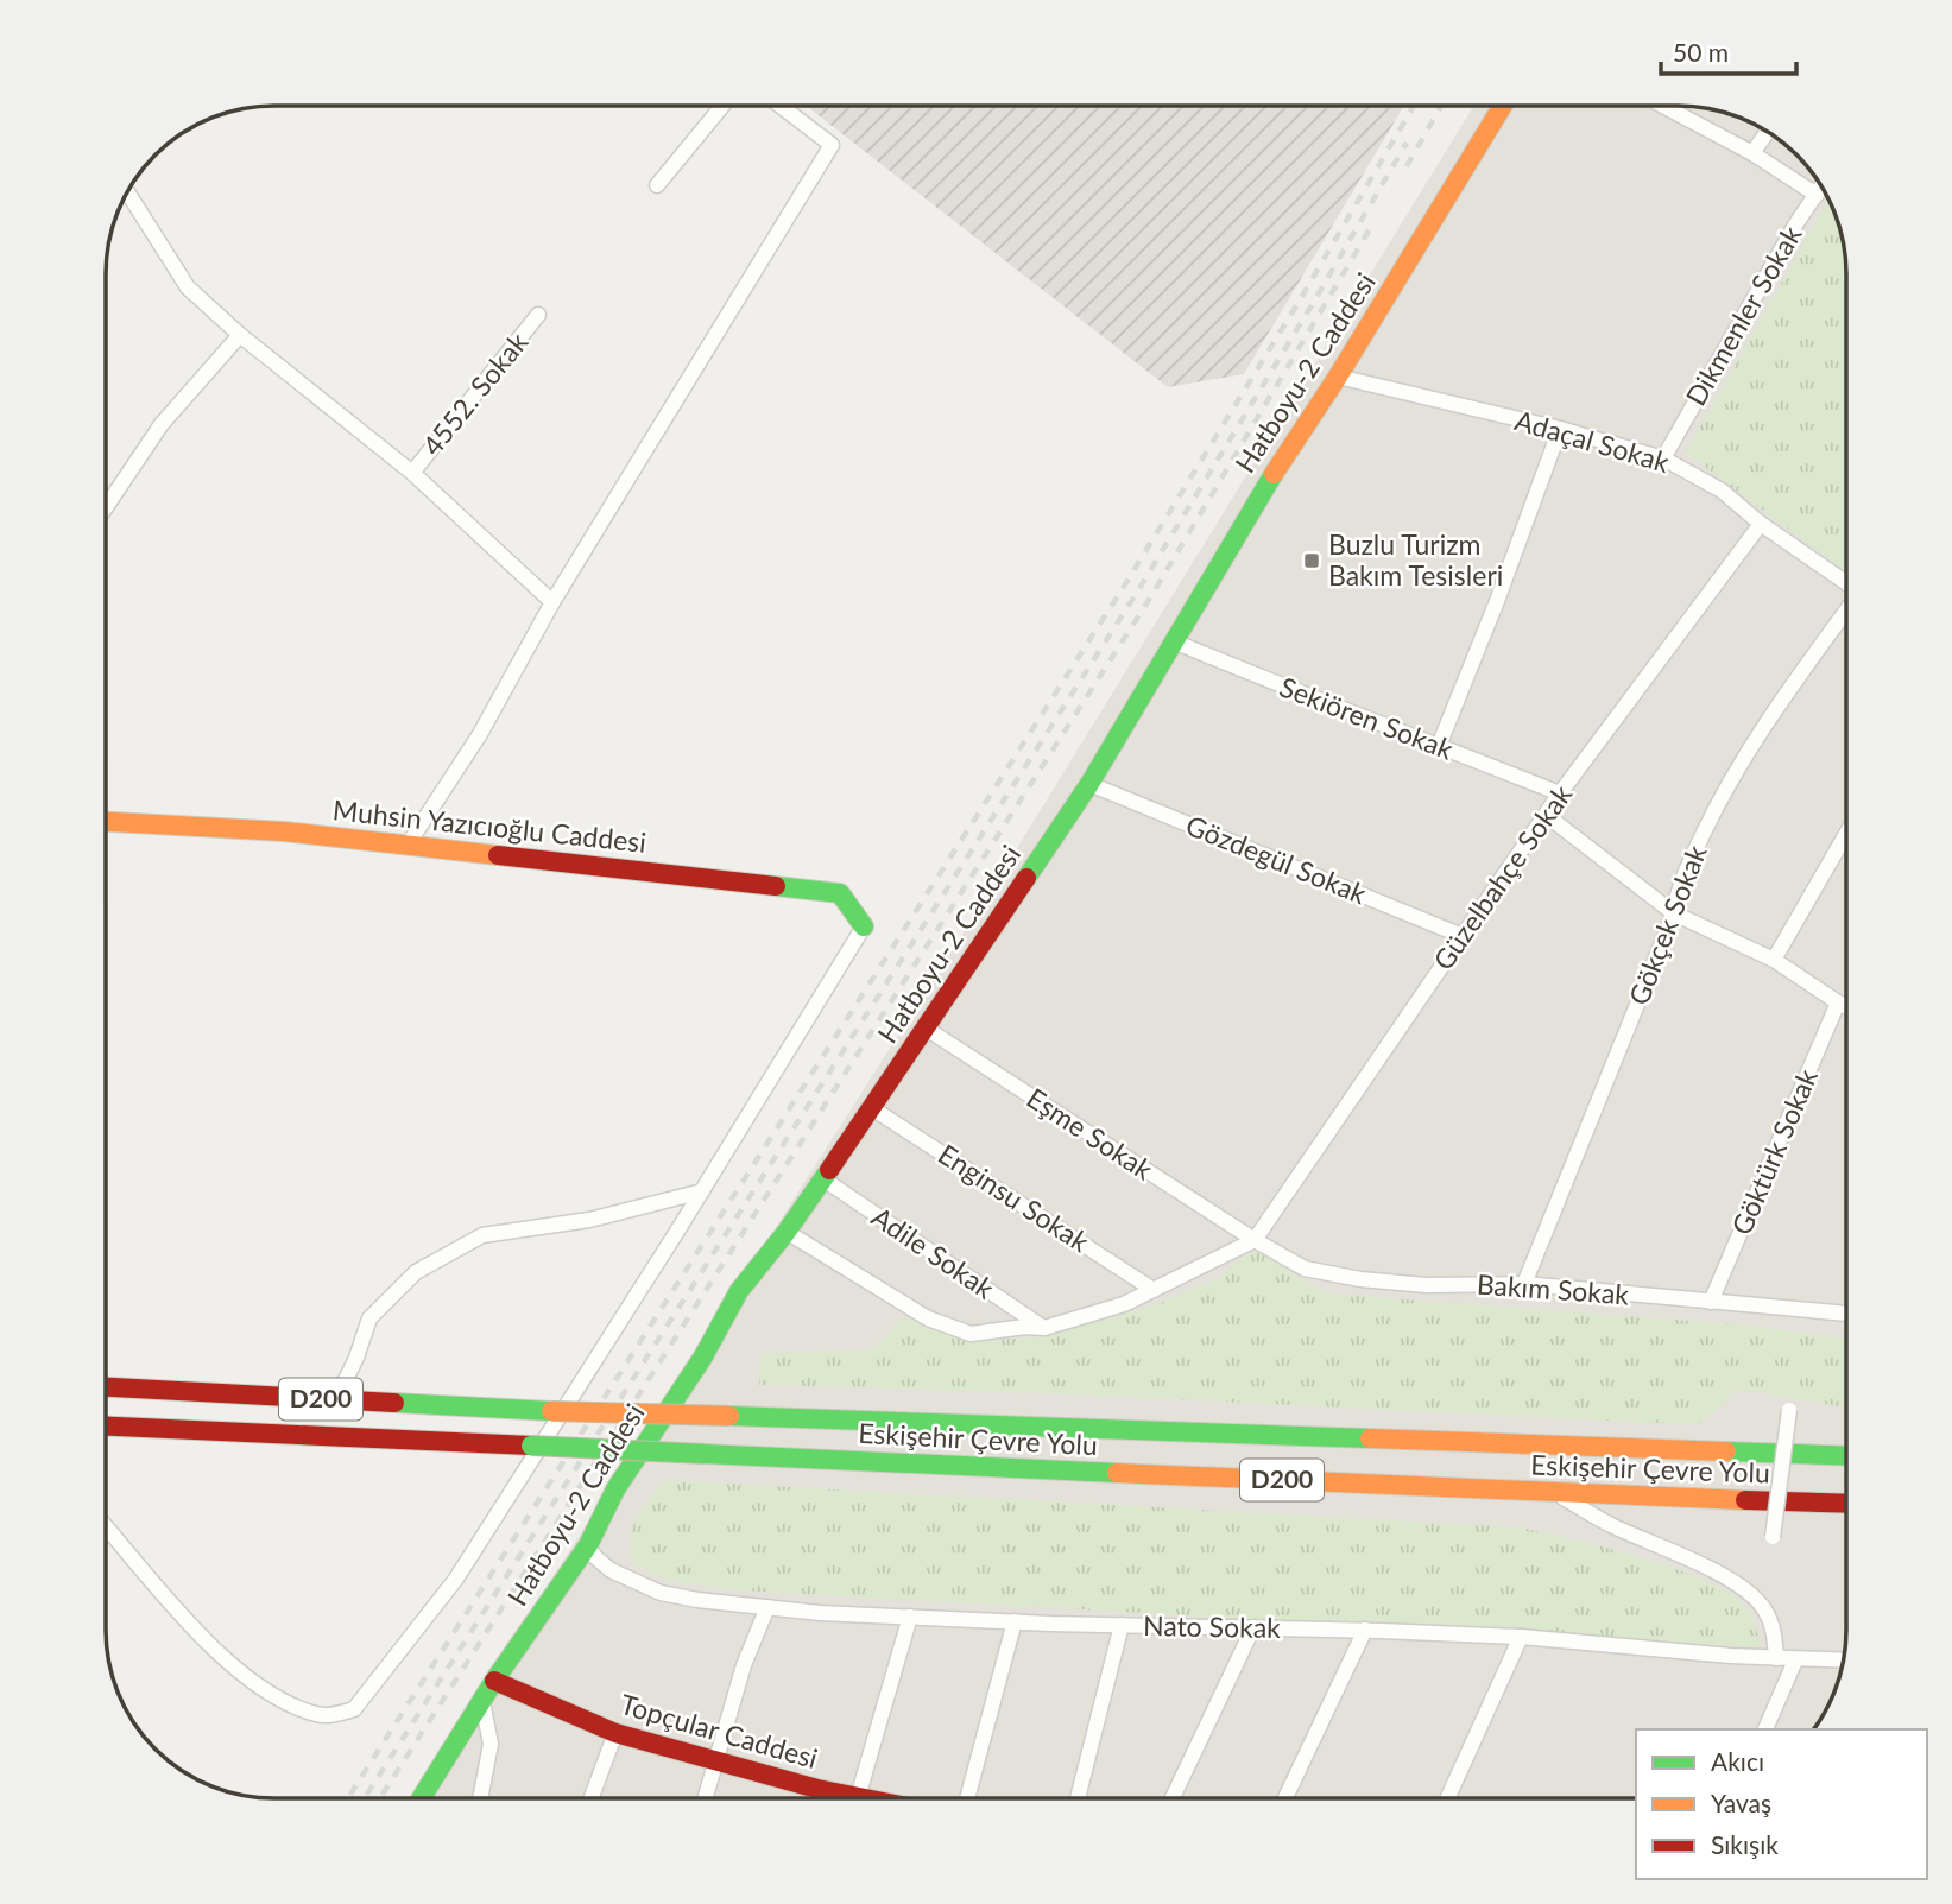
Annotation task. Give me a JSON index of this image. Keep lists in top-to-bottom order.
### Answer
{
  "streets": {
    "main road": [
      "Hatboyu-2 Caddesi",
      "Muhsin Yazıcıoğlu Caddesi",
      "D200",
      "Eskişehir Çevre Yolu",
      "Topçular Caddesi"
    ],
    "street": [
      "Dikmenler Sokak",
      "4552. Sokak",
      "Adaçal Sokak",
      "Sekiören Sokak",
      "Gözdegül Sokak",
      "Güzelbahçe Sokak",
      "Gökçek Sokak",
      "Eşme Sokak",
      "Göktürk Sokak",
      "Enginsu Sokak",
      "Adile Sokak",
      "Bakım Sokak",
      "Nato Sokak"
    ]
  },
  "crossings": [
    ["Dikmenler Sokak", "Adaçal Sokak"],
    ["Hatboyu-2 Caddesi", "Adaçal Sokak"],
    ["Hatboyu-2 Caddesi", "Sekiören Sokak"],
    ["Hatboyu-2 Caddesi", "Gözdegül Sokak"],
    ["Hatboyu-2 Caddesi", "Eşme Sokak"],
    ["Hatboyu-2 Caddesi", "Enginsu Sokak"],
    ["Hatboyu-2 Caddesi", "Adile Sokak"],
    ["Hatboyu-2 Caddesi", "Nato Sokak"],
    ["Hatboyu-2 Caddesi", "Topçular Caddesi"],
    ["Adaçal Sokak", "Güzelbahçe Sokak"],
    ["Sekiören Sokak", "Güzelbahçe Sokak"],
    ["Gözdegül Sokak", "Güzelbahçe Sokak"],
    ["Güzelbahçe Sokak", "Eşme Sokak"],
    ["Güzelbahçe Sokak", "Bakım Sokak"],
    ["Gökçek Sokak", "Bakım Sokak"],
    ["Eşme Sokak", "Bakım Sokak"],
    ["Göktürk Sokak", "Bakım Sokak"]
  ],
  "places": {
    "transit": ["Buzlu Turizm Bakım Tesisleri"]
  },
  "legend": ["Akıcı", "Yavaş", "Sıkışık"],
  "scale_bar": "50 m"
}
